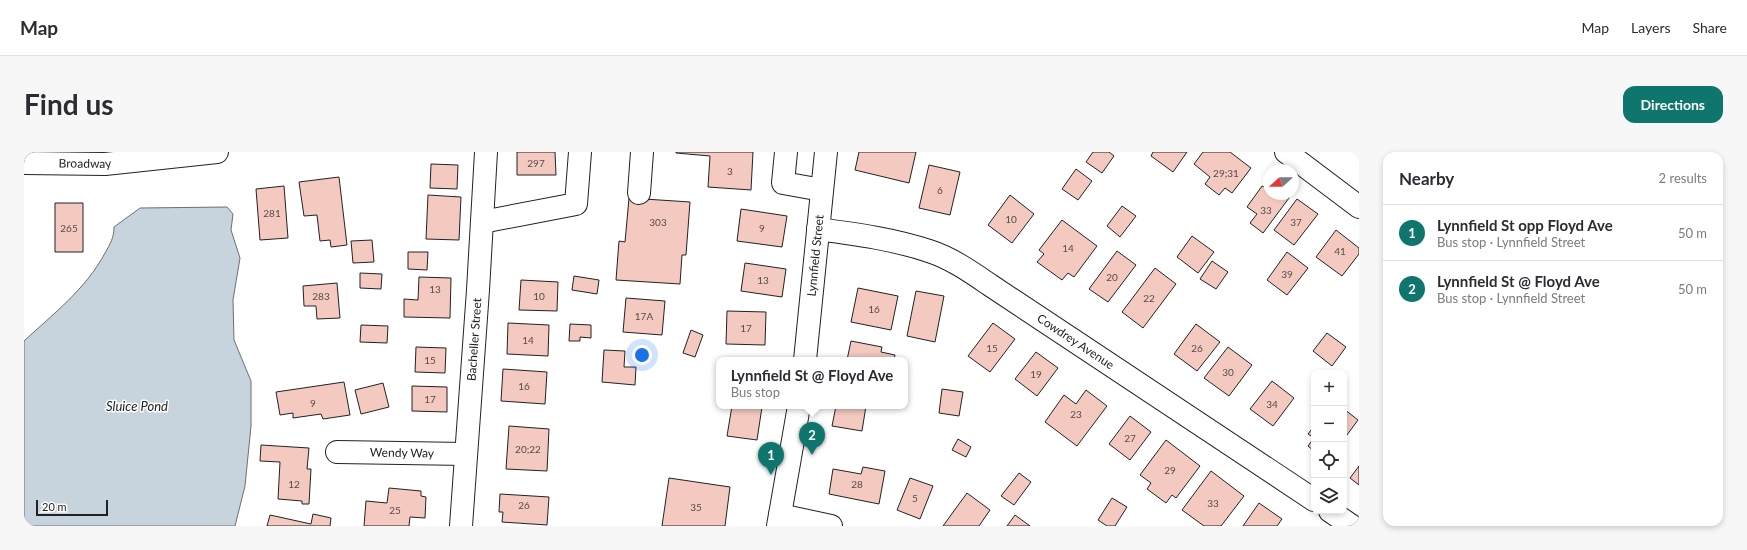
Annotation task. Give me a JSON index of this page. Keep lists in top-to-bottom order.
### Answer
{
  "streets": {
    "street": [
      "Broadway",
      "Lynnfield Street",
      "Bacheller Street",
      "Cowdrey Avenue",
      "Wendy Way"
    ]
  },
  "crossings": [
    ["Lynnfield Street", "Cowdrey Avenue"],
    ["Bacheller Street", "Wendy Way"]
  ],
  "water": ["Sluice Pond"],
  "house_numbers": [
    "297",
    "3",
    "29;31",
    "6",
    "33",
    "281",
    "10",
    "303",
    "37",
    "265",
    "9",
    "14",
    "41",
    "39",
    "20",
    "13",
    "13",
    "283",
    "10",
    "22",
    "16",
    "17A",
    "17",
    "14",
    "15",
    "26",
    "15",
    "30",
    "19",
    "16",
    "17",
    "9",
    "34",
    "23",
    "27",
    "20;22",
    "29",
    "12",
    "28",
    "5",
    "33",
    "26",
    "35",
    "25"
  ],
  "scale_bar": "20 m",
  "north": "left",
  "page": {
    "header": "Map",
    "nav": ["Map", "Layers", "Share"],
    "buttons": "Directions",
    "title": "Find us",
    "heading": ["Nearby", "2 results"],
    "list": [
      {
        "mark": "1",
        "name": "Lynnfield St opp Floyd Ave",
        "note": "Bus stop · Lynnfield Street",
        "value": "50 m"
      },
      {
        "mark": "2",
        "name": "Lynnfield St @ Floyd Ave",
        "note": "Bus stop · Lynnfield Street",
        "value": "50 m"
      }
    ],
    "popup": ["Lynnfield St @ Floyd Ave", "Bus stop"],
    "map_buttons": ["+", "−"],
    "pins": ["2", "1"],
    "scale": "20 m"
  }
}
